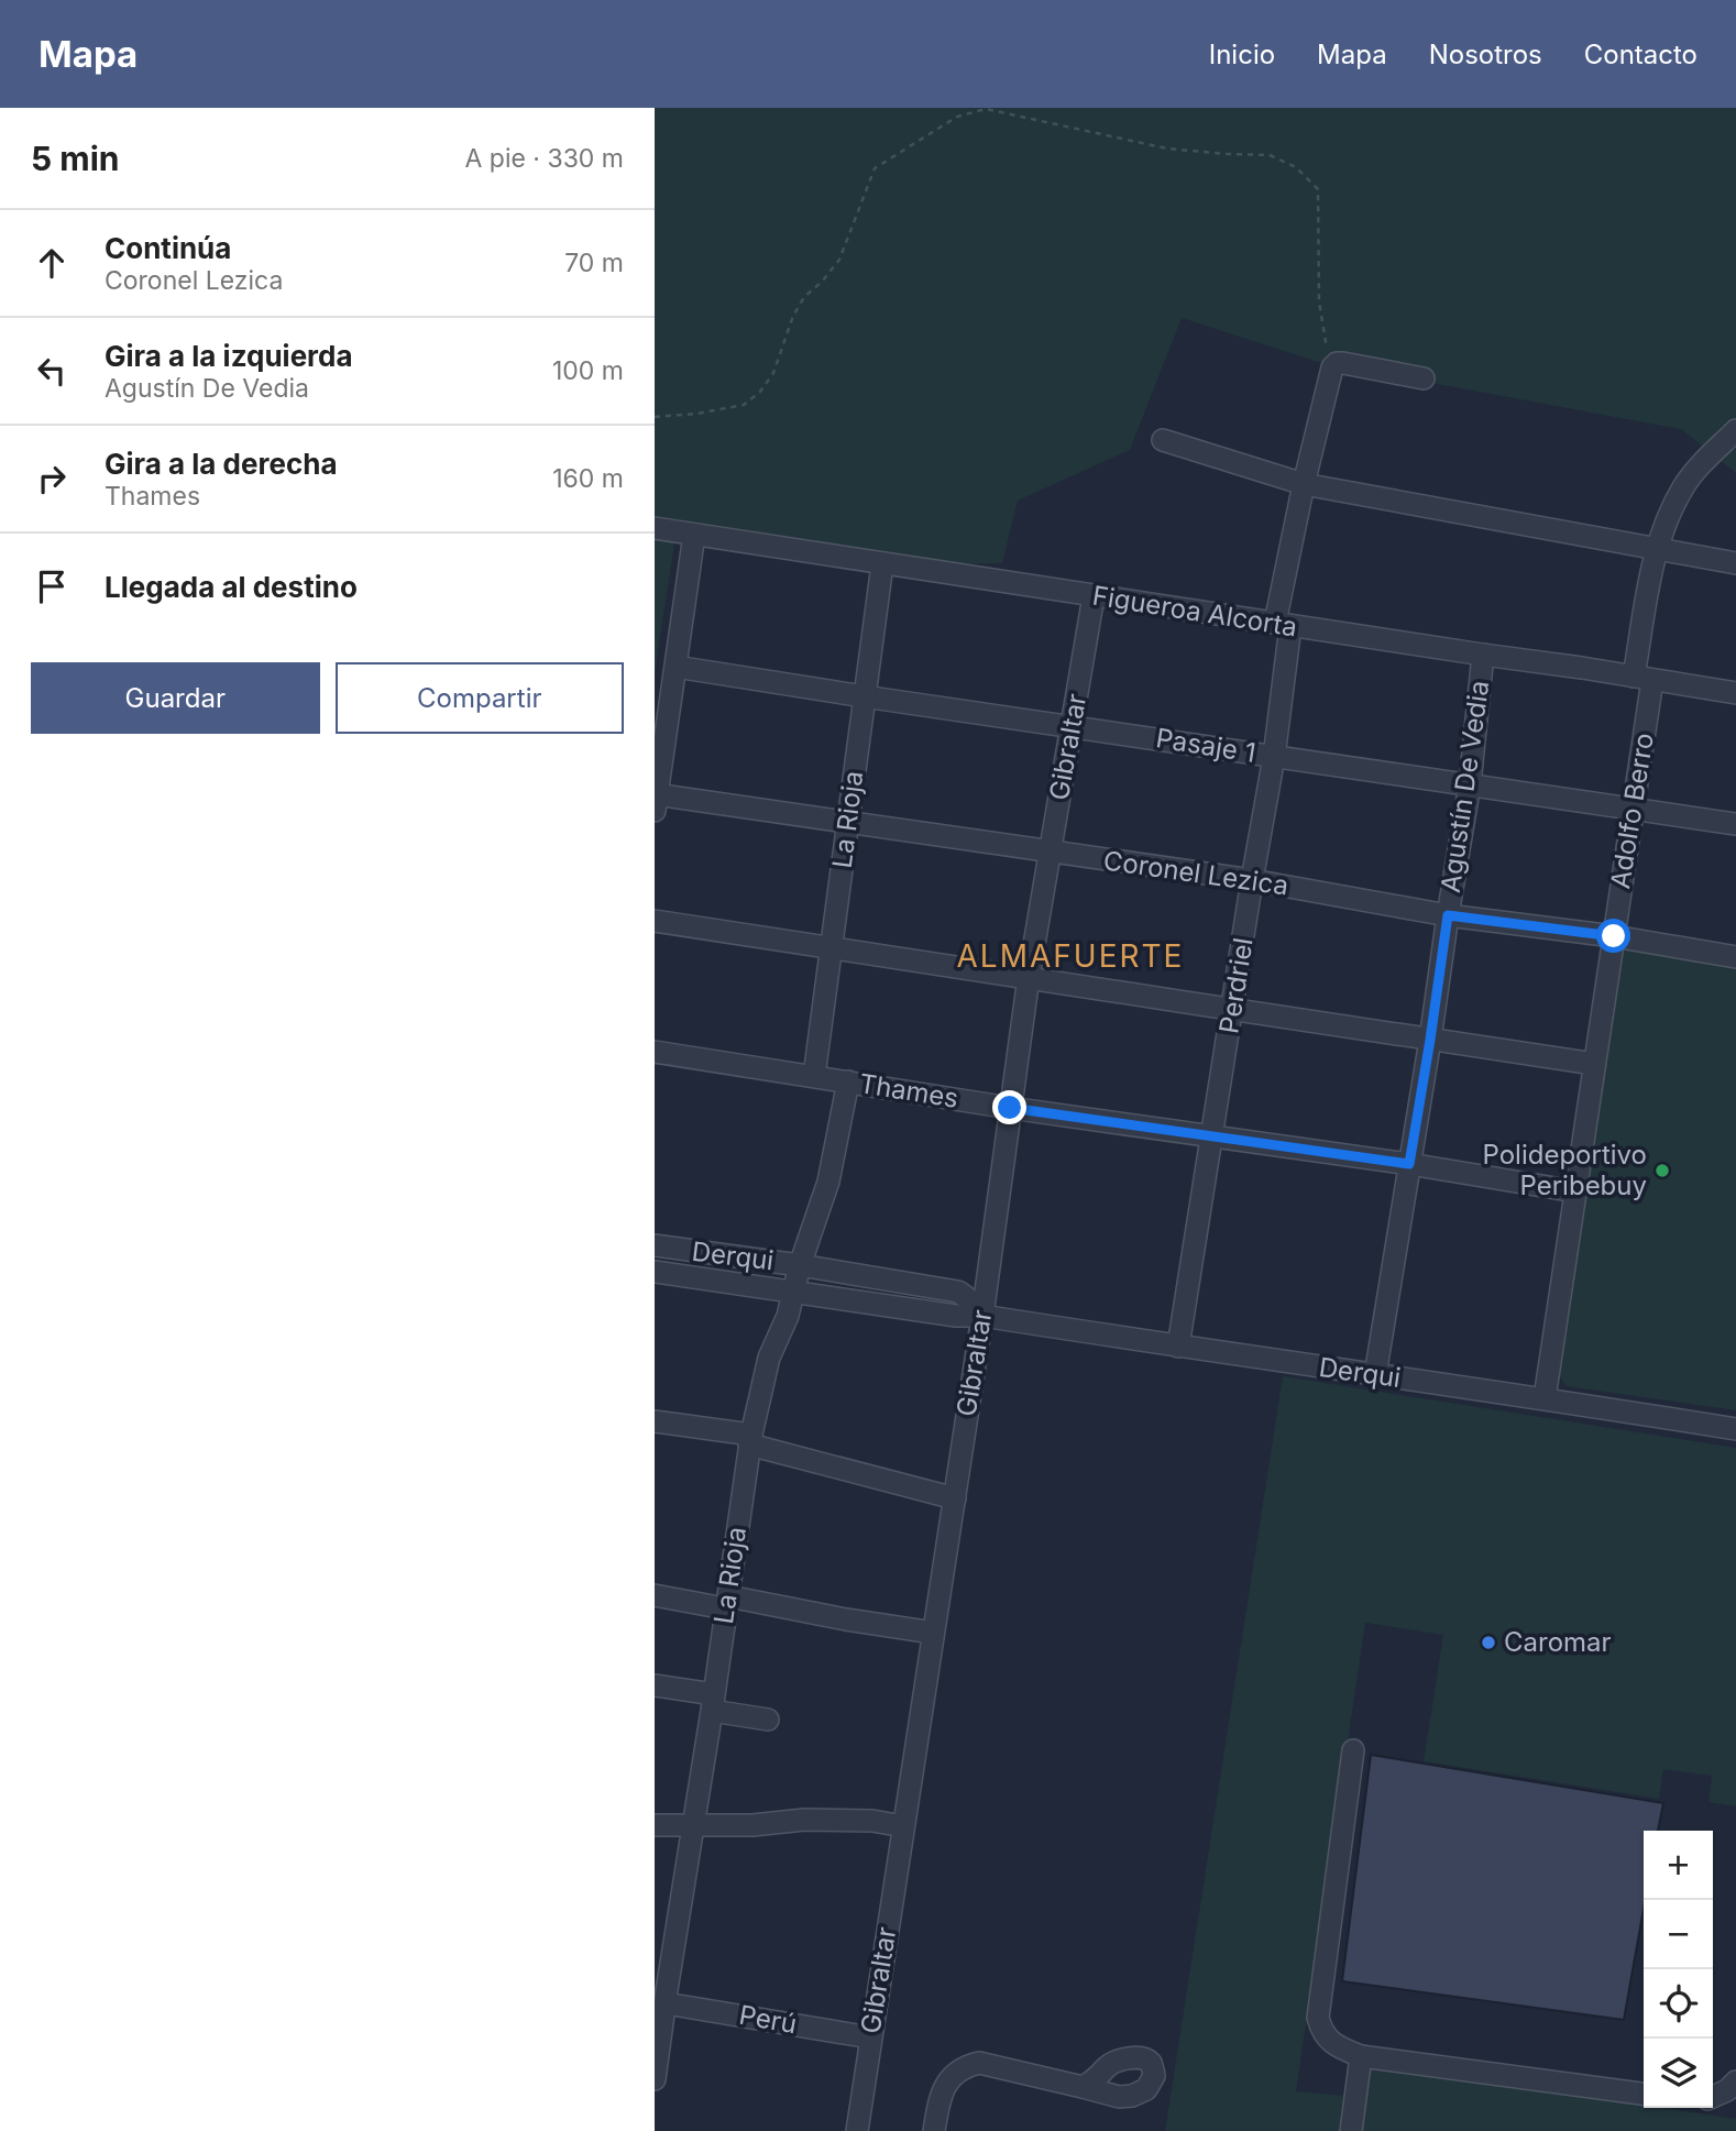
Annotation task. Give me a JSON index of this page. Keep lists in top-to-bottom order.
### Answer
{
  "streets": {
    "street": [
      "Figueroa Alcorta",
      "Pasaje 1",
      "Gibraltar",
      "Agustín De Vedia",
      "Adolfo Berro",
      "La Rioja",
      "Coronel Lezica",
      "Perdriel",
      "Thames",
      "Derqui",
      "Perú"
    ]
  },
  "crossings": [
    ["Figueroa Alcorta", "Gibraltar"],
    ["Figueroa Alcorta", "Agustín De Vedia"],
    ["Figueroa Alcorta", "Adolfo Berro"],
    ["Figueroa Alcorta", "La Rioja"],
    ["Figueroa Alcorta", "Perdriel"],
    ["Pasaje 1", "Gibraltar"],
    ["Pasaje 1", "Agustín De Vedia"],
    ["Pasaje 1", "Adolfo Berro"],
    ["Pasaje 1", "La Rioja"],
    ["Pasaje 1", "Perdriel"],
    ["Gibraltar", "Coronel Lezica"],
    ["Gibraltar", "Thames"],
    ["Gibraltar", "Derqui"],
    ["Gibraltar", "Perú"],
    ["Agustín De Vedia", "Coronel Lezica"],
    ["Agustín De Vedia", "Thames"],
    ["Agustín De Vedia", "Derqui"],
    ["Adolfo Berro", "Coronel Lezica"],
    ["Adolfo Berro", "Thames"],
    ["Adolfo Berro", "Derqui"],
    ["La Rioja", "Coronel Lezica"],
    ["La Rioja", "Thames"],
    ["La Rioja", "Derqui"],
    ["La Rioja", "Perú"],
    ["Coronel Lezica", "Perdriel"],
    ["Perdriel", "Thames"],
    ["Perdriel", "Derqui"]
  ],
  "districts": ["ALMAFUERTE"],
  "places": ["Polideportivo Peribebuy", "Caromar"],
  "page": {
    "header": "Mapa",
    "nav": [
      "Inicio",
      "Mapa",
      "Nosotros",
      "Contacto"
    ],
    "heading": ["5 min", "A pie · 330 m"],
    "list": [
      ["Continúa", "Coronel Lezica", "70 m"],
      ["Gira a la izquierda", "Agustín De Vedia", "100 m"],
      ["Gira a la derecha", "Thames", "160 m"],
      "Llegada al destino"
    ],
    "buttons": ["Guardar", "Compartir"],
    "map_buttons": ["+", "−"]
  }
}
